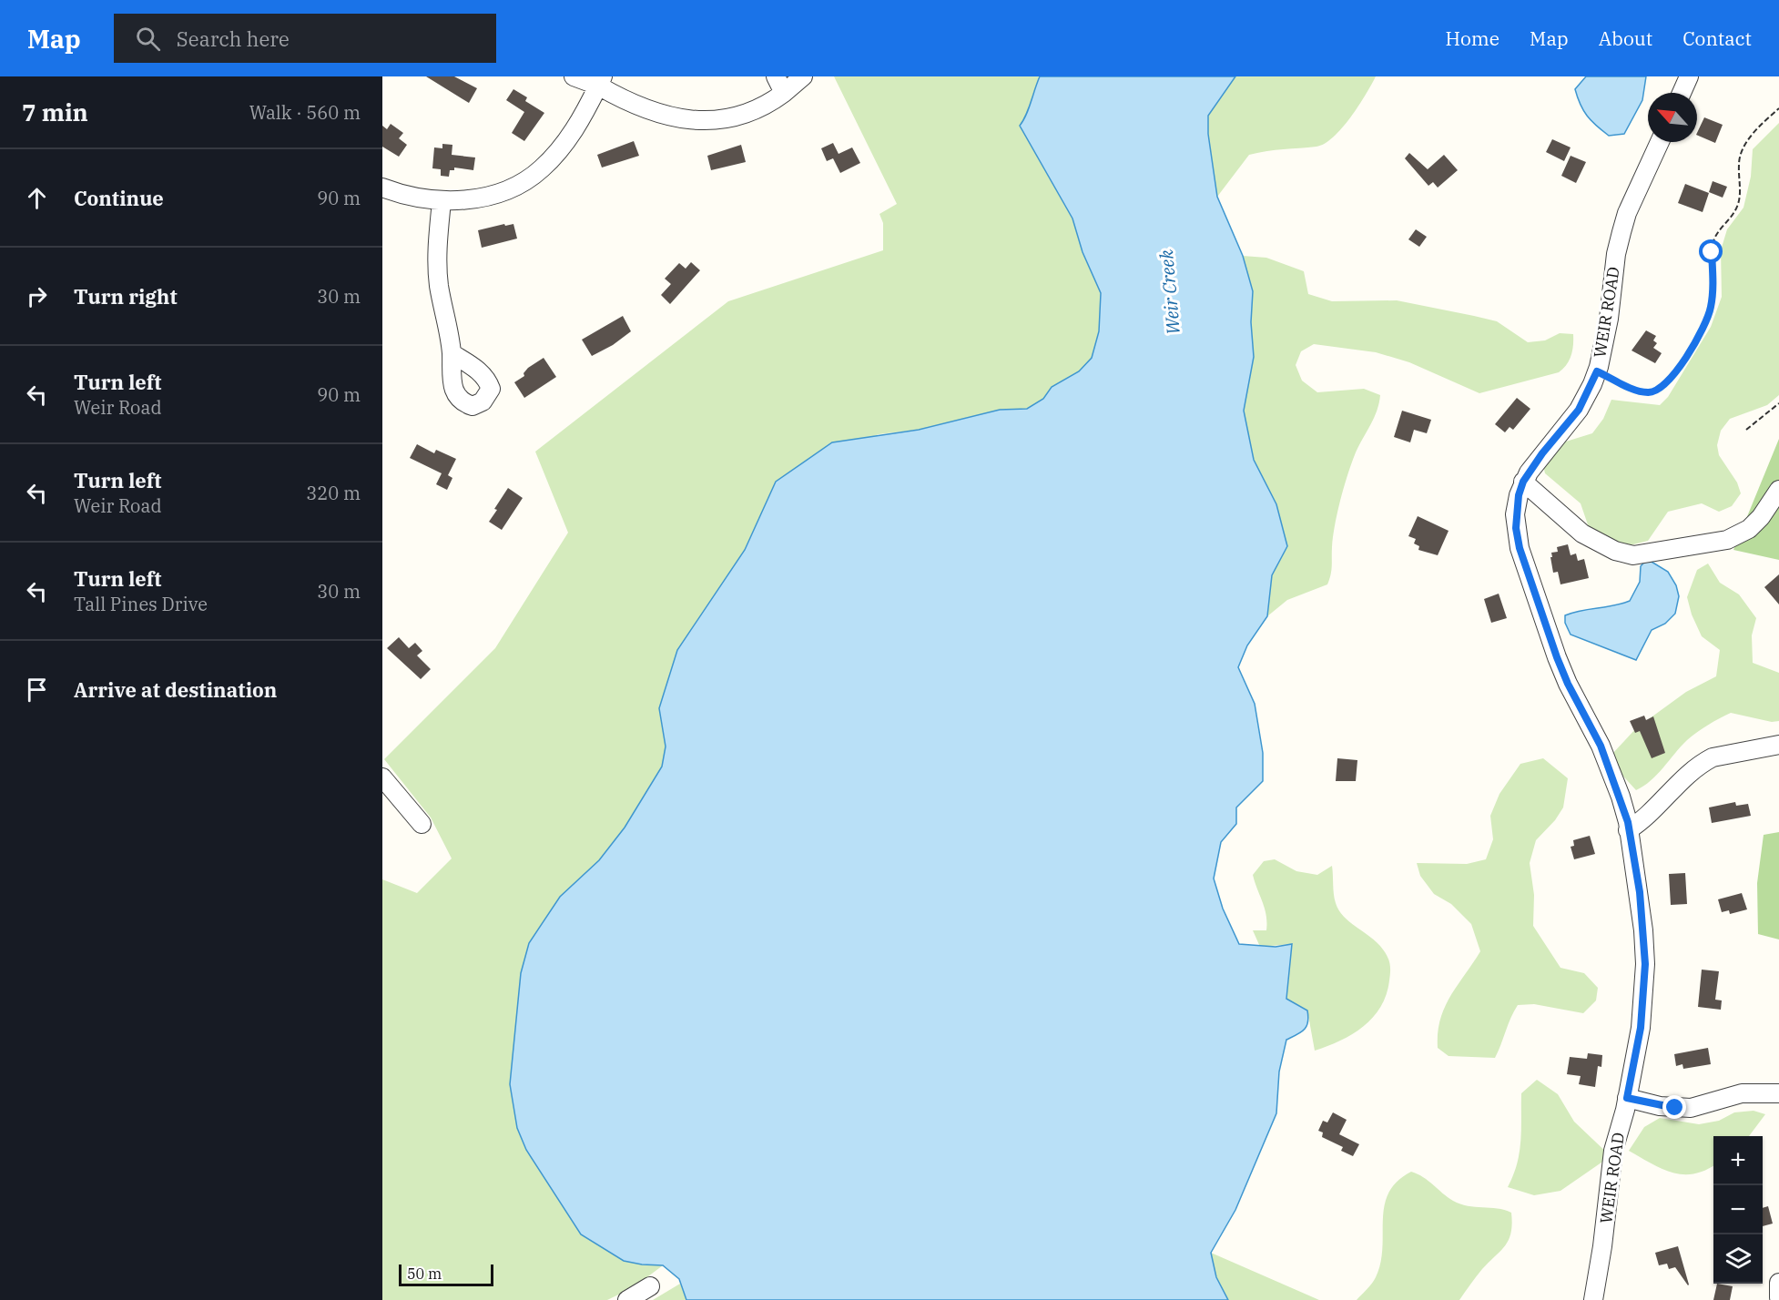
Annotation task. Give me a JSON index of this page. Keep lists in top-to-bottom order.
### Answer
{
  "streets": {
    "street": ["WEIR ROAD"]
  },
  "water": ["Weir Creek"],
  "scale_bar": "50 m",
  "north": "top left",
  "page": {
    "header": "Map",
    "search": "Search here",
    "nav": [
      "Home",
      "Map",
      "About",
      "Contact"
    ],
    "heading": ["7 min", "Walk · 560 m"],
    "list": [
      ["Continue", "90 m"],
      ["Turn right", "30 m"],
      ["Turn left", "Weir Road", "90 m"],
      ["Turn left", "Weir Road", "320 m"],
      ["Turn left", "Tall Pines Drive", "30 m"],
      "Arrive at destination"
    ],
    "map_buttons": ["+", "−"],
    "scale": "50 m"
  }
}
